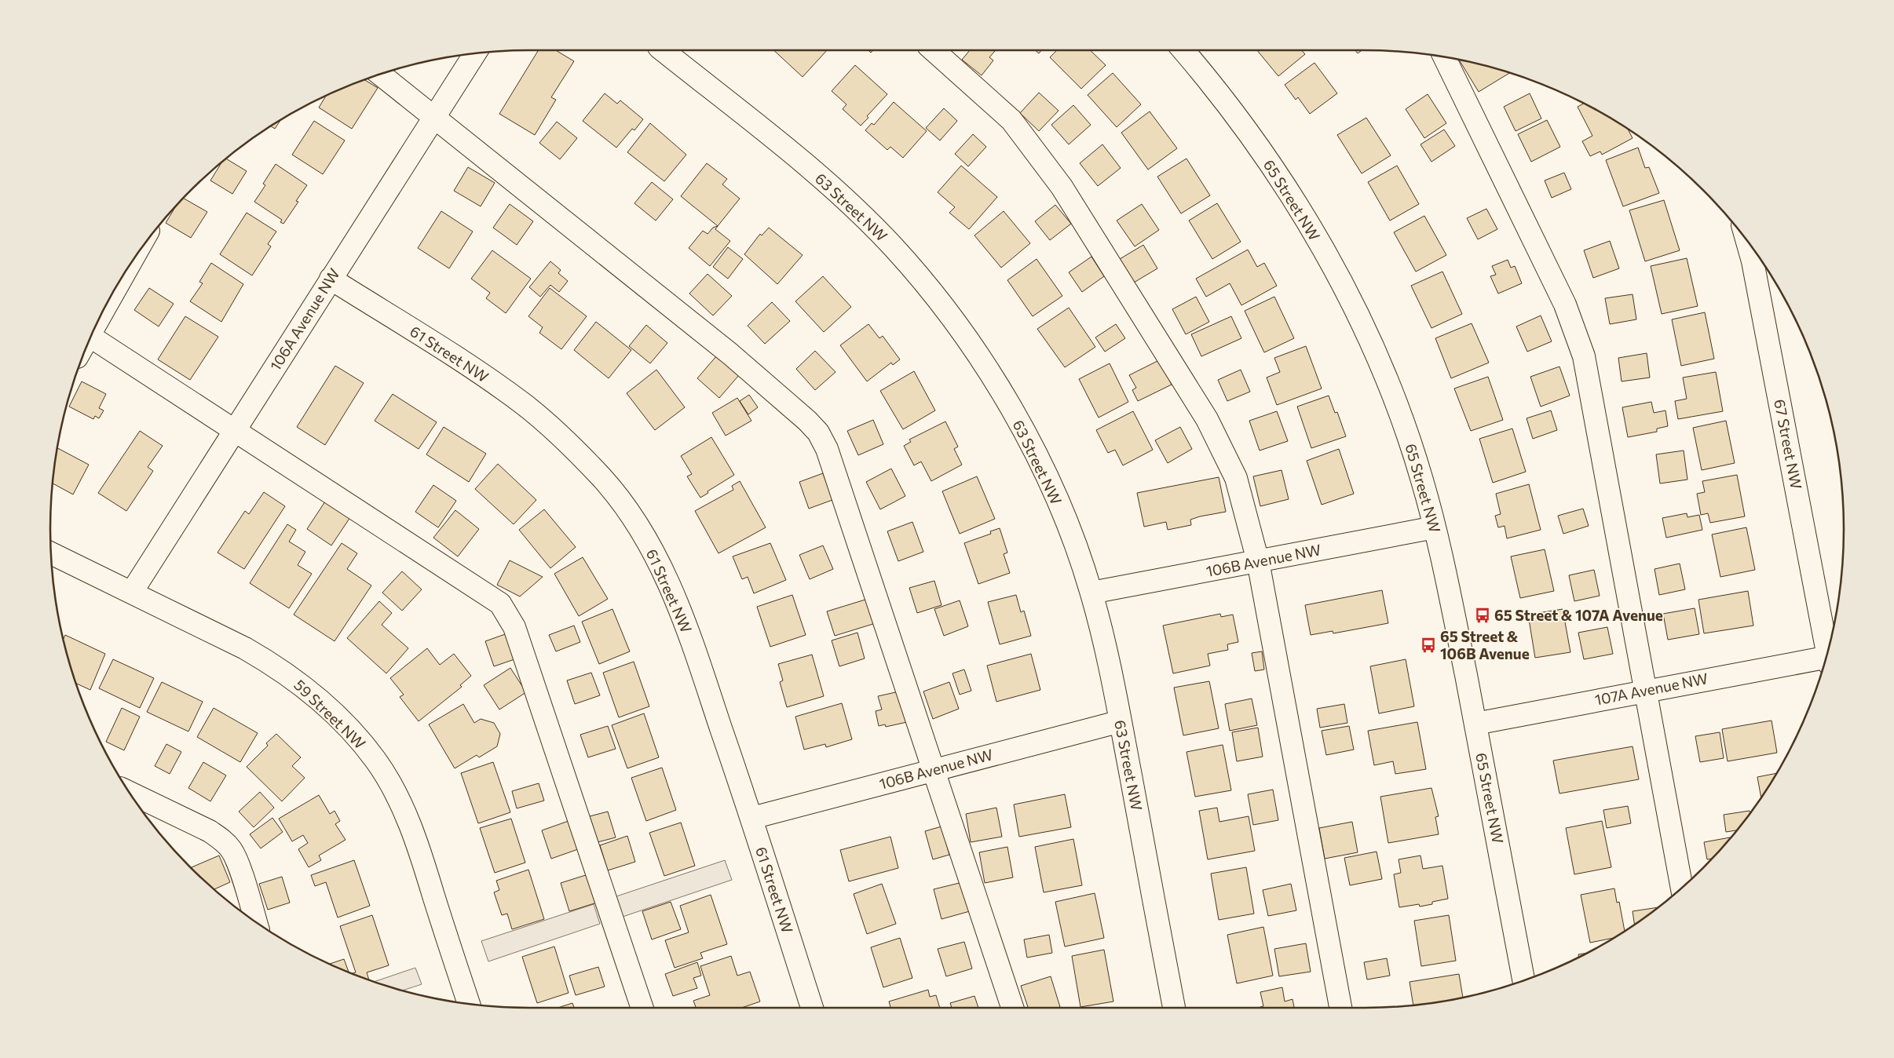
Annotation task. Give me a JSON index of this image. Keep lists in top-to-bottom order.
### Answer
{
  "streets": {
    "street": [
      "65 Street NW",
      "63 Street NW",
      "106A Avenue NW",
      "61 Street NW",
      "67 Street NW",
      "106B Avenue NW",
      "107A Avenue NW",
      "59 Street NW"
    ]
  },
  "crossings": [
    ["65 Street NW", "106B Avenue NW"],
    ["65 Street NW", "107A Avenue NW"],
    ["63 Street NW", "106B Avenue NW"],
    ["106A Avenue NW", "61 Street NW"],
    ["106A Avenue NW", "59 Street NW"],
    ["61 Street NW", "106B Avenue NW"]
  ],
  "places": {
    "bus stop": ["65 Street & 107A Avenue", "65 Street & 106B Avenue"]
  }
}
